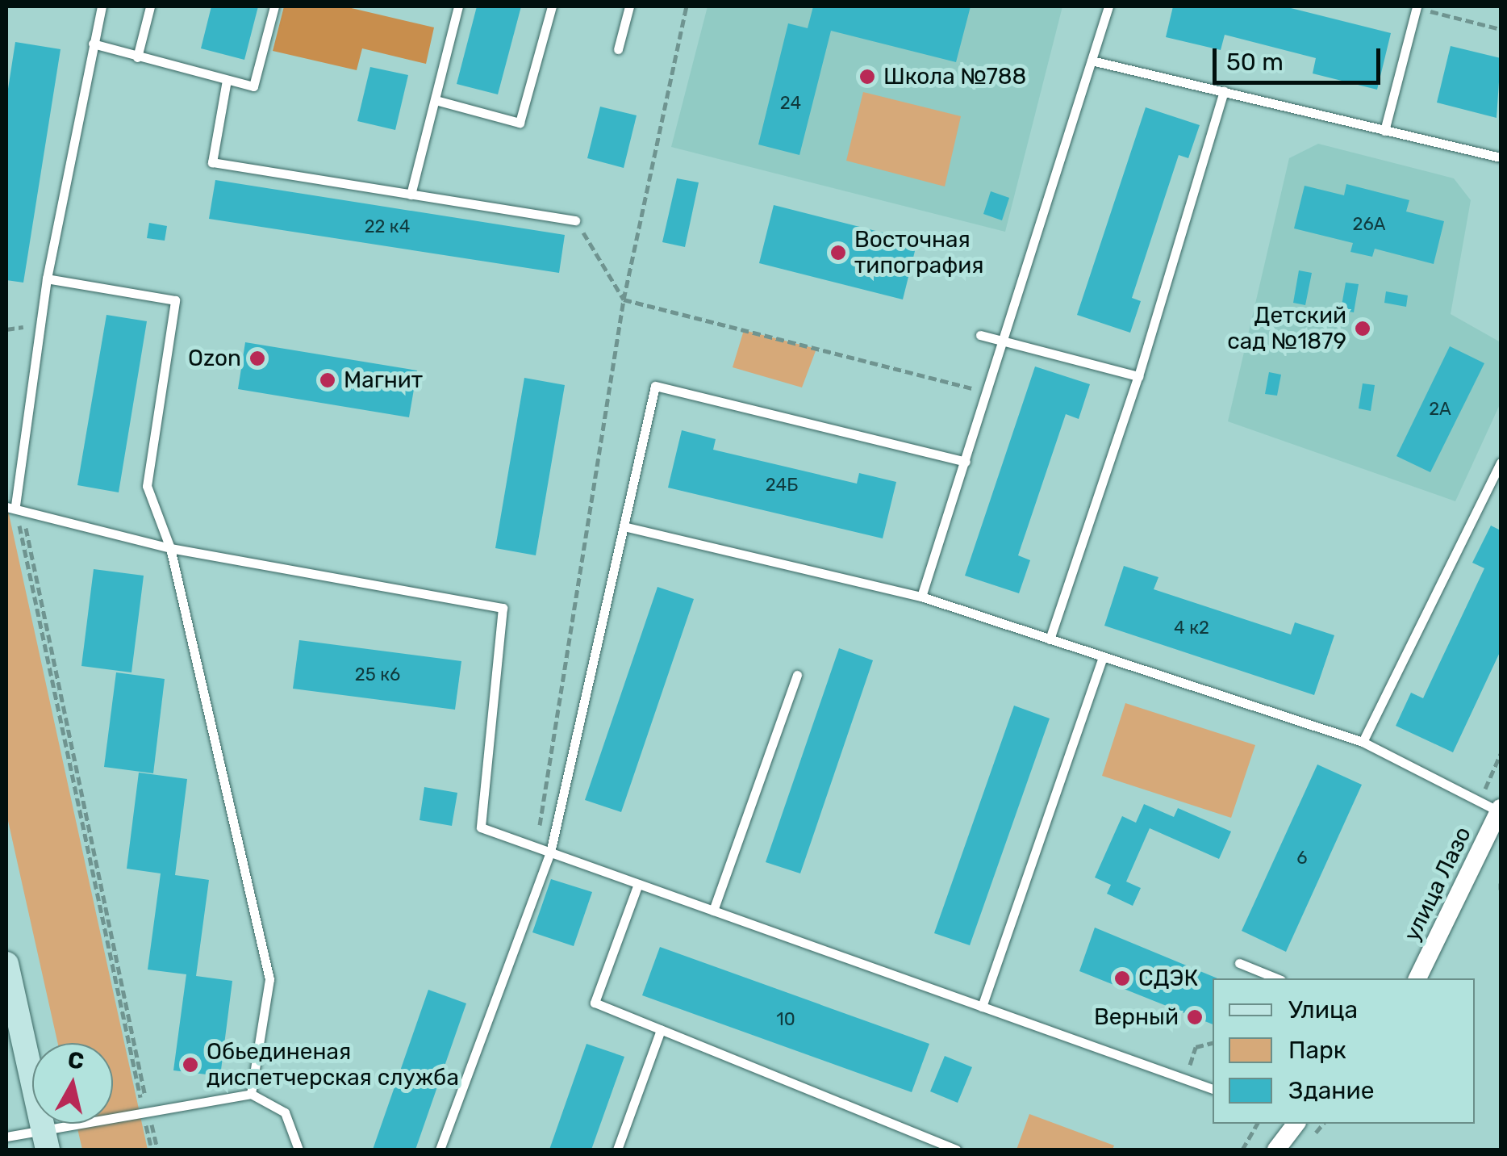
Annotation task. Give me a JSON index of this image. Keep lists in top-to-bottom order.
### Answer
{
  "streets": {
    "street": ["улица Лазо"]
  },
  "places": [
    "Школа №788",
    "Восточная типография",
    "Детский сад №1879",
    "Ozon",
    "Магнит",
    "СДЭК",
    "Верный",
    "Обьединеная диспетчерская служба"
  ],
  "house_numbers": [
    "24",
    "26А",
    "22 к4",
    "2А",
    "24Б",
    "4 к2",
    "25 к6",
    "6",
    "10"
  ],
  "legend": ["Улица", "Парк", "Здание"],
  "scale_bar": "50 m",
  "north": "top"
}
